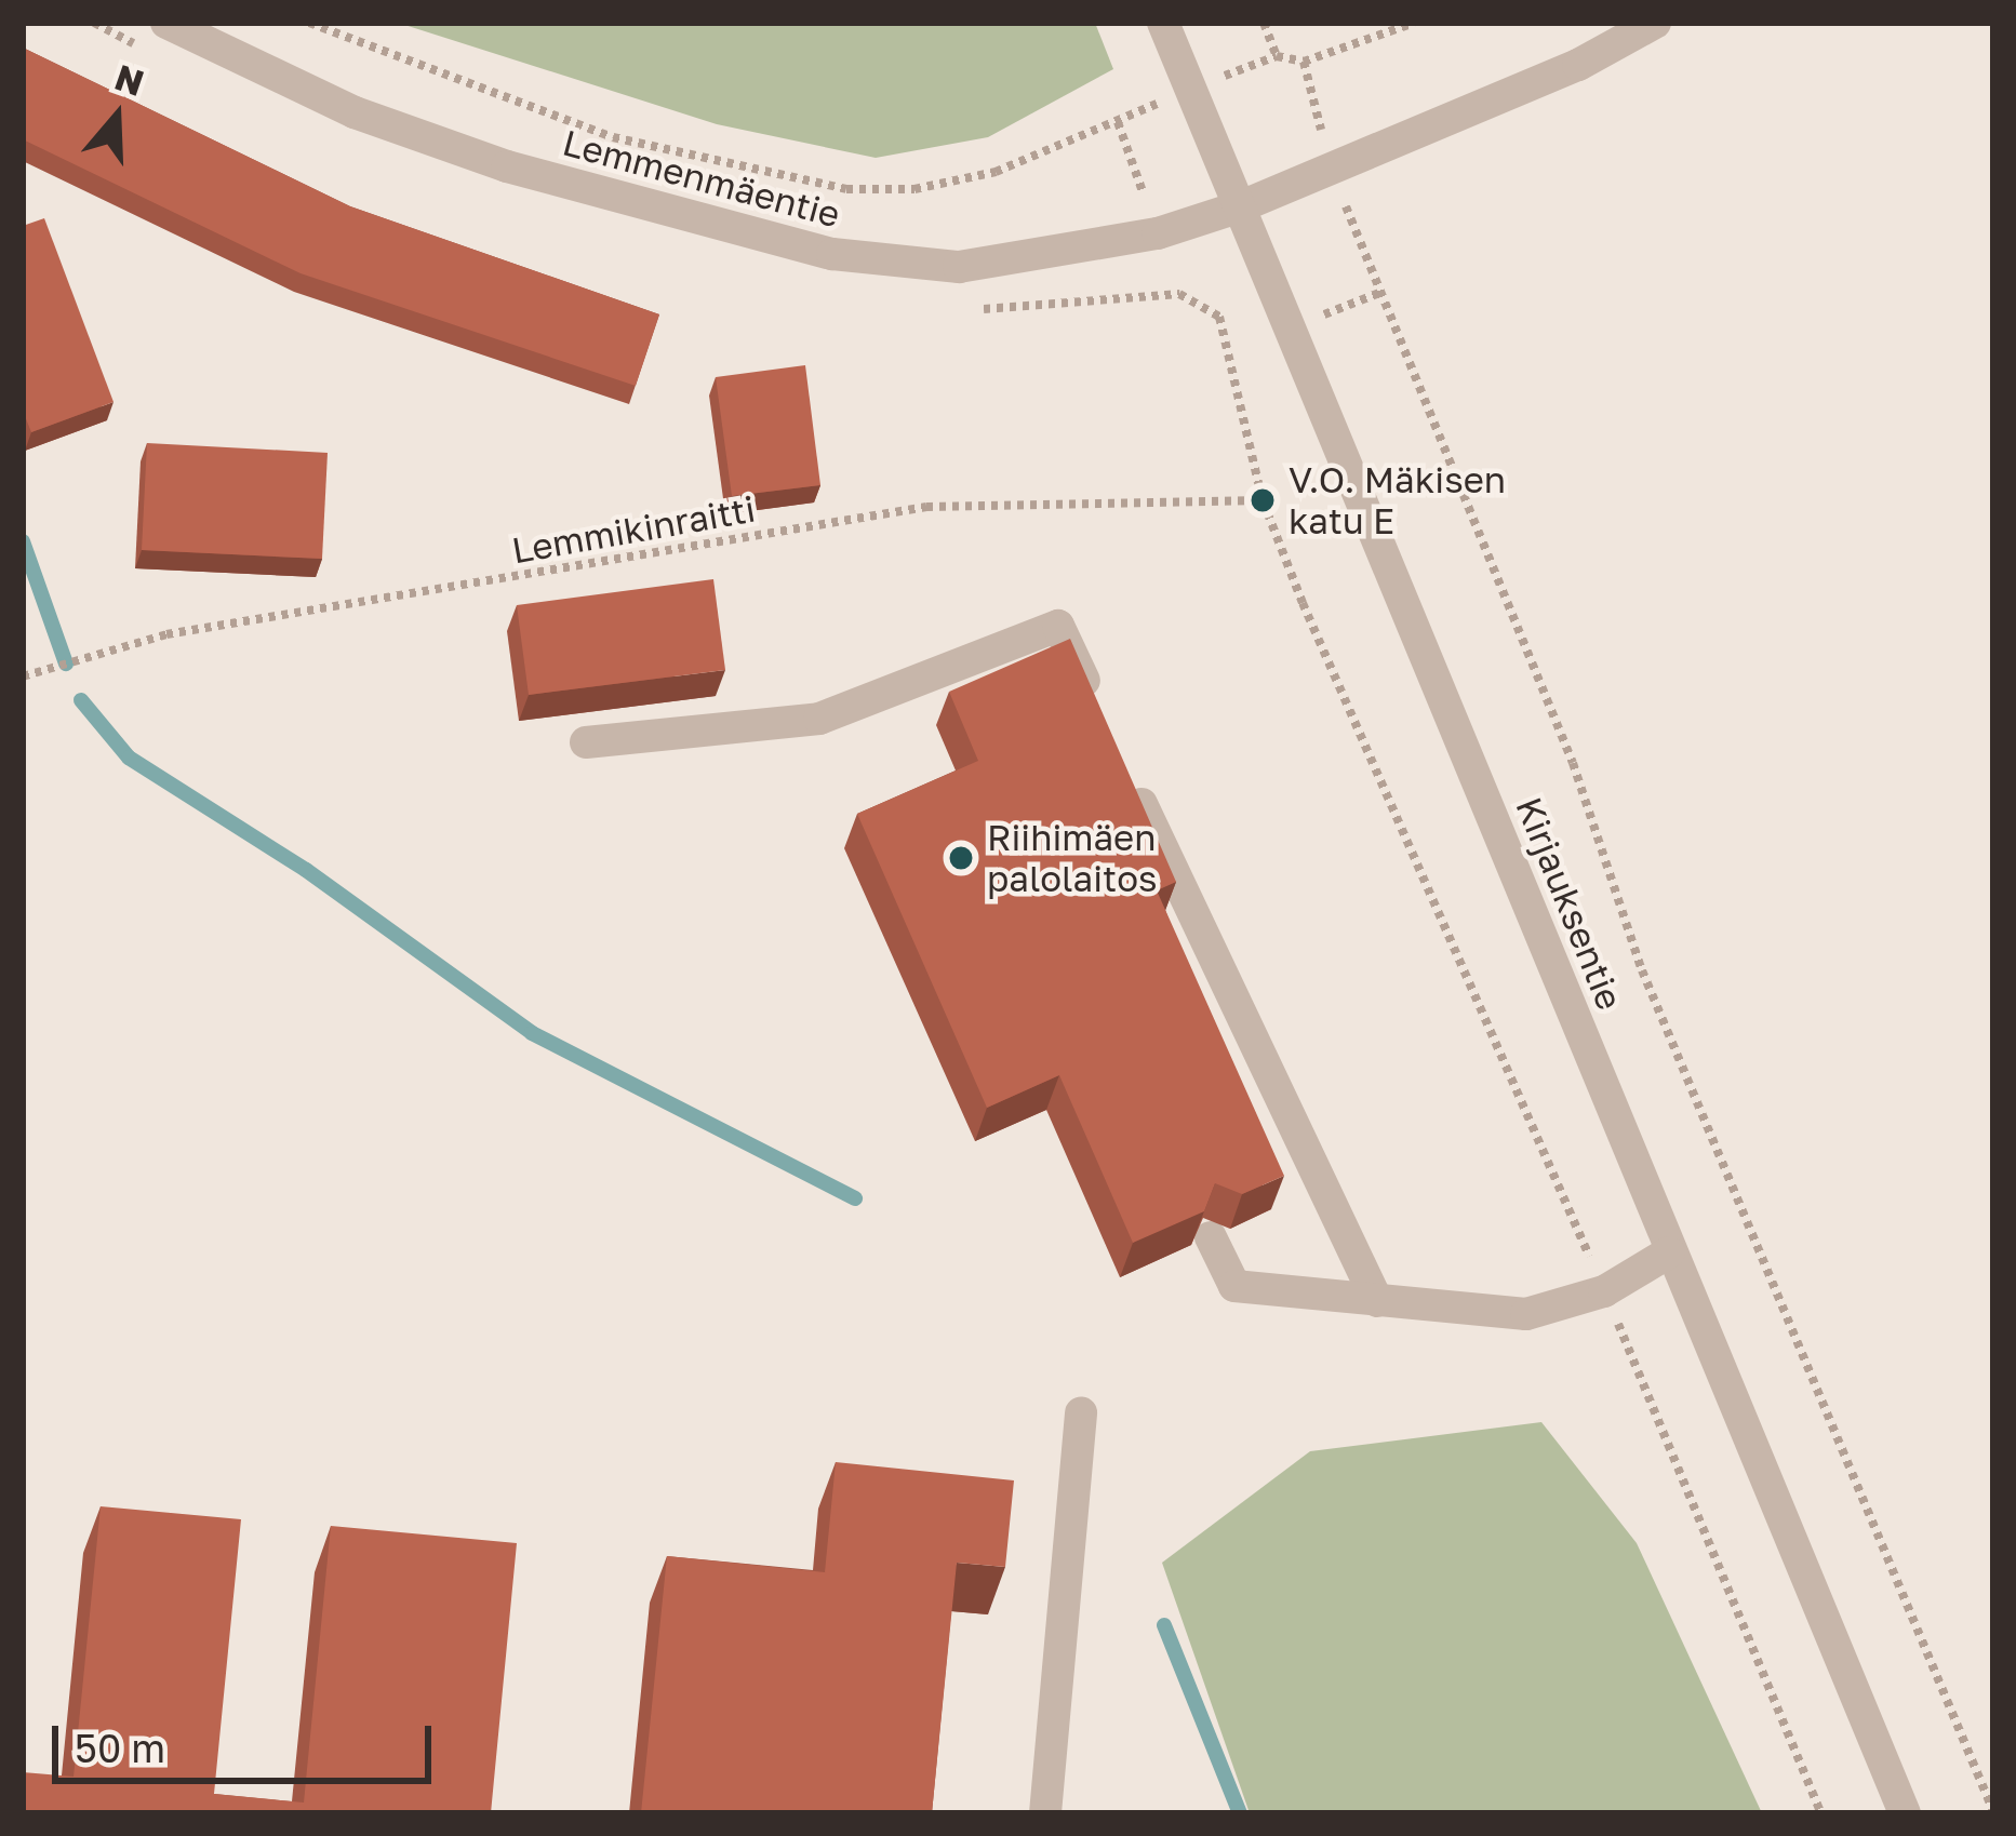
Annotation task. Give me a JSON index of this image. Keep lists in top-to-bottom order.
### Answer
{
  "streets": {
    "street": ["Lemmenmäentie", "Kirjauksentie"],
    "path": ["Lemmikinraitti"]
  },
  "crossings": [
    ["Lemmenmäentie", "Kirjauksentie"]
  ],
  "places": ["V.O. Mäkisen katu E", "Riihimäen palolaitos"],
  "scale_bar": "50 m",
  "north": "top"
}
